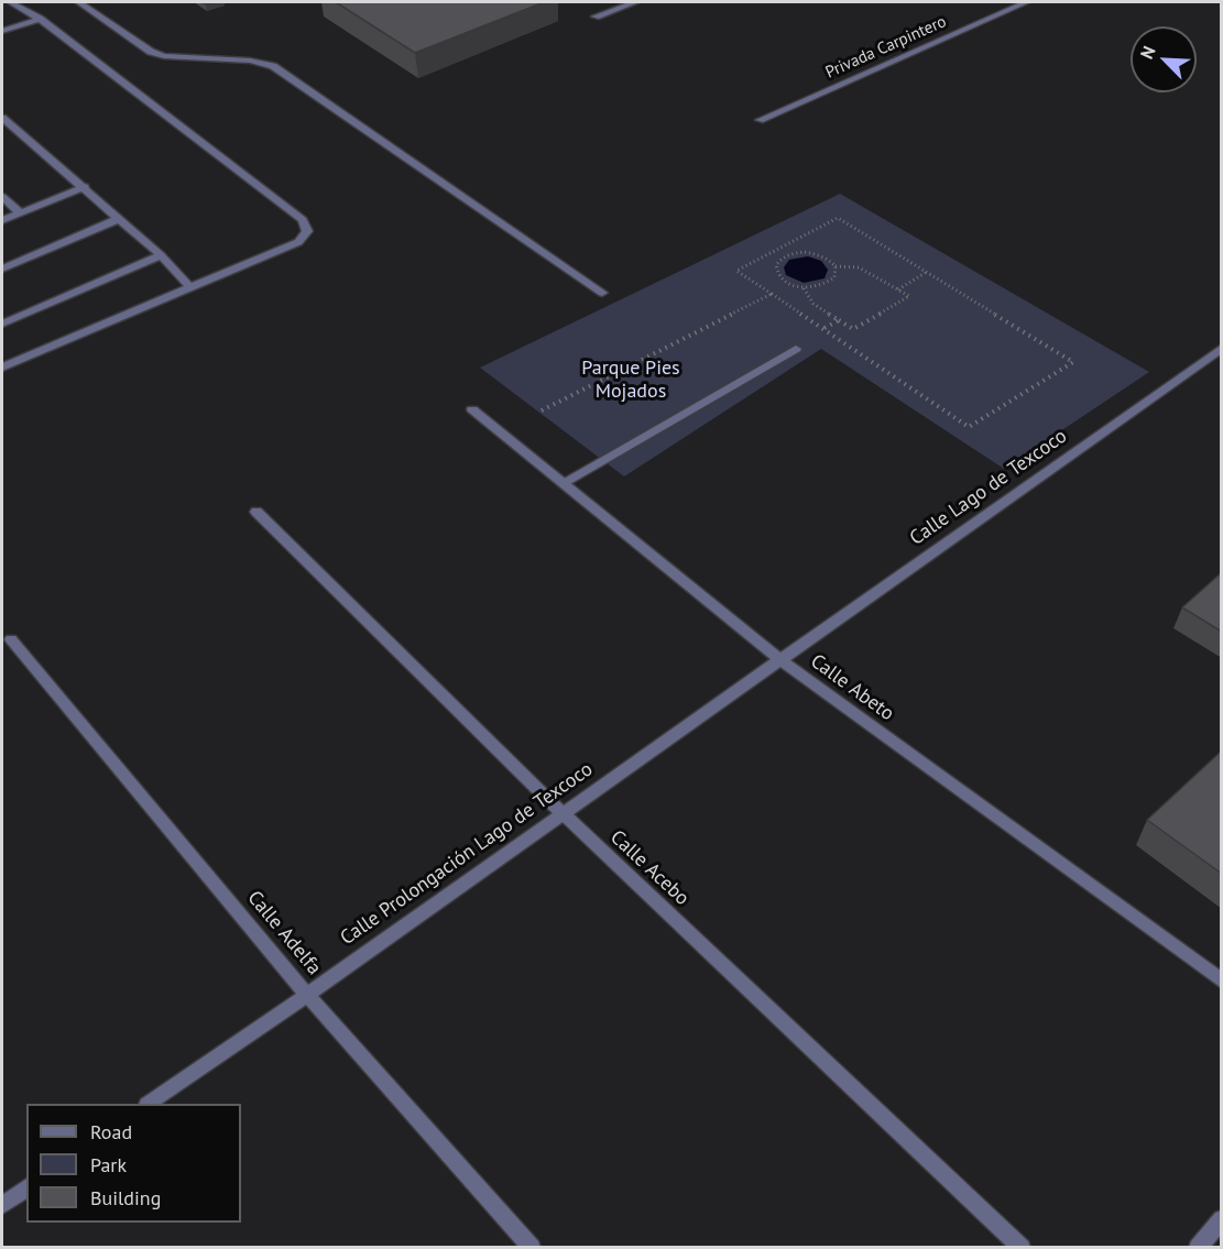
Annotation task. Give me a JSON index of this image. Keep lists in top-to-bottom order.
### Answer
{
  "streets": {
    "street": [
      "Privada Carpintero",
      "Calle Lago de Texcoco",
      "Calle Abeto",
      "Calle Prolongación Lago de Texcoco",
      "Calle Acebo",
      "Calle Adelfa"
    ]
  },
  "crossings": [
    ["Calle Lago de Texcoco", "Calle Abeto"],
    ["Calle Lago de Texcoco", "Calle Prolongación Lago de Texcoco"],
    ["Calle Abeto", "Calle Prolongación Lago de Texcoco"],
    ["Calle Prolongación Lago de Texcoco", "Calle Acebo"],
    ["Calle Prolongación Lago de Texcoco", "Calle Adelfa"]
  ],
  "parks": ["Parque Pies Mojados"],
  "legend": ["Road", "Park", "Building"],
  "north": "top left"
}
